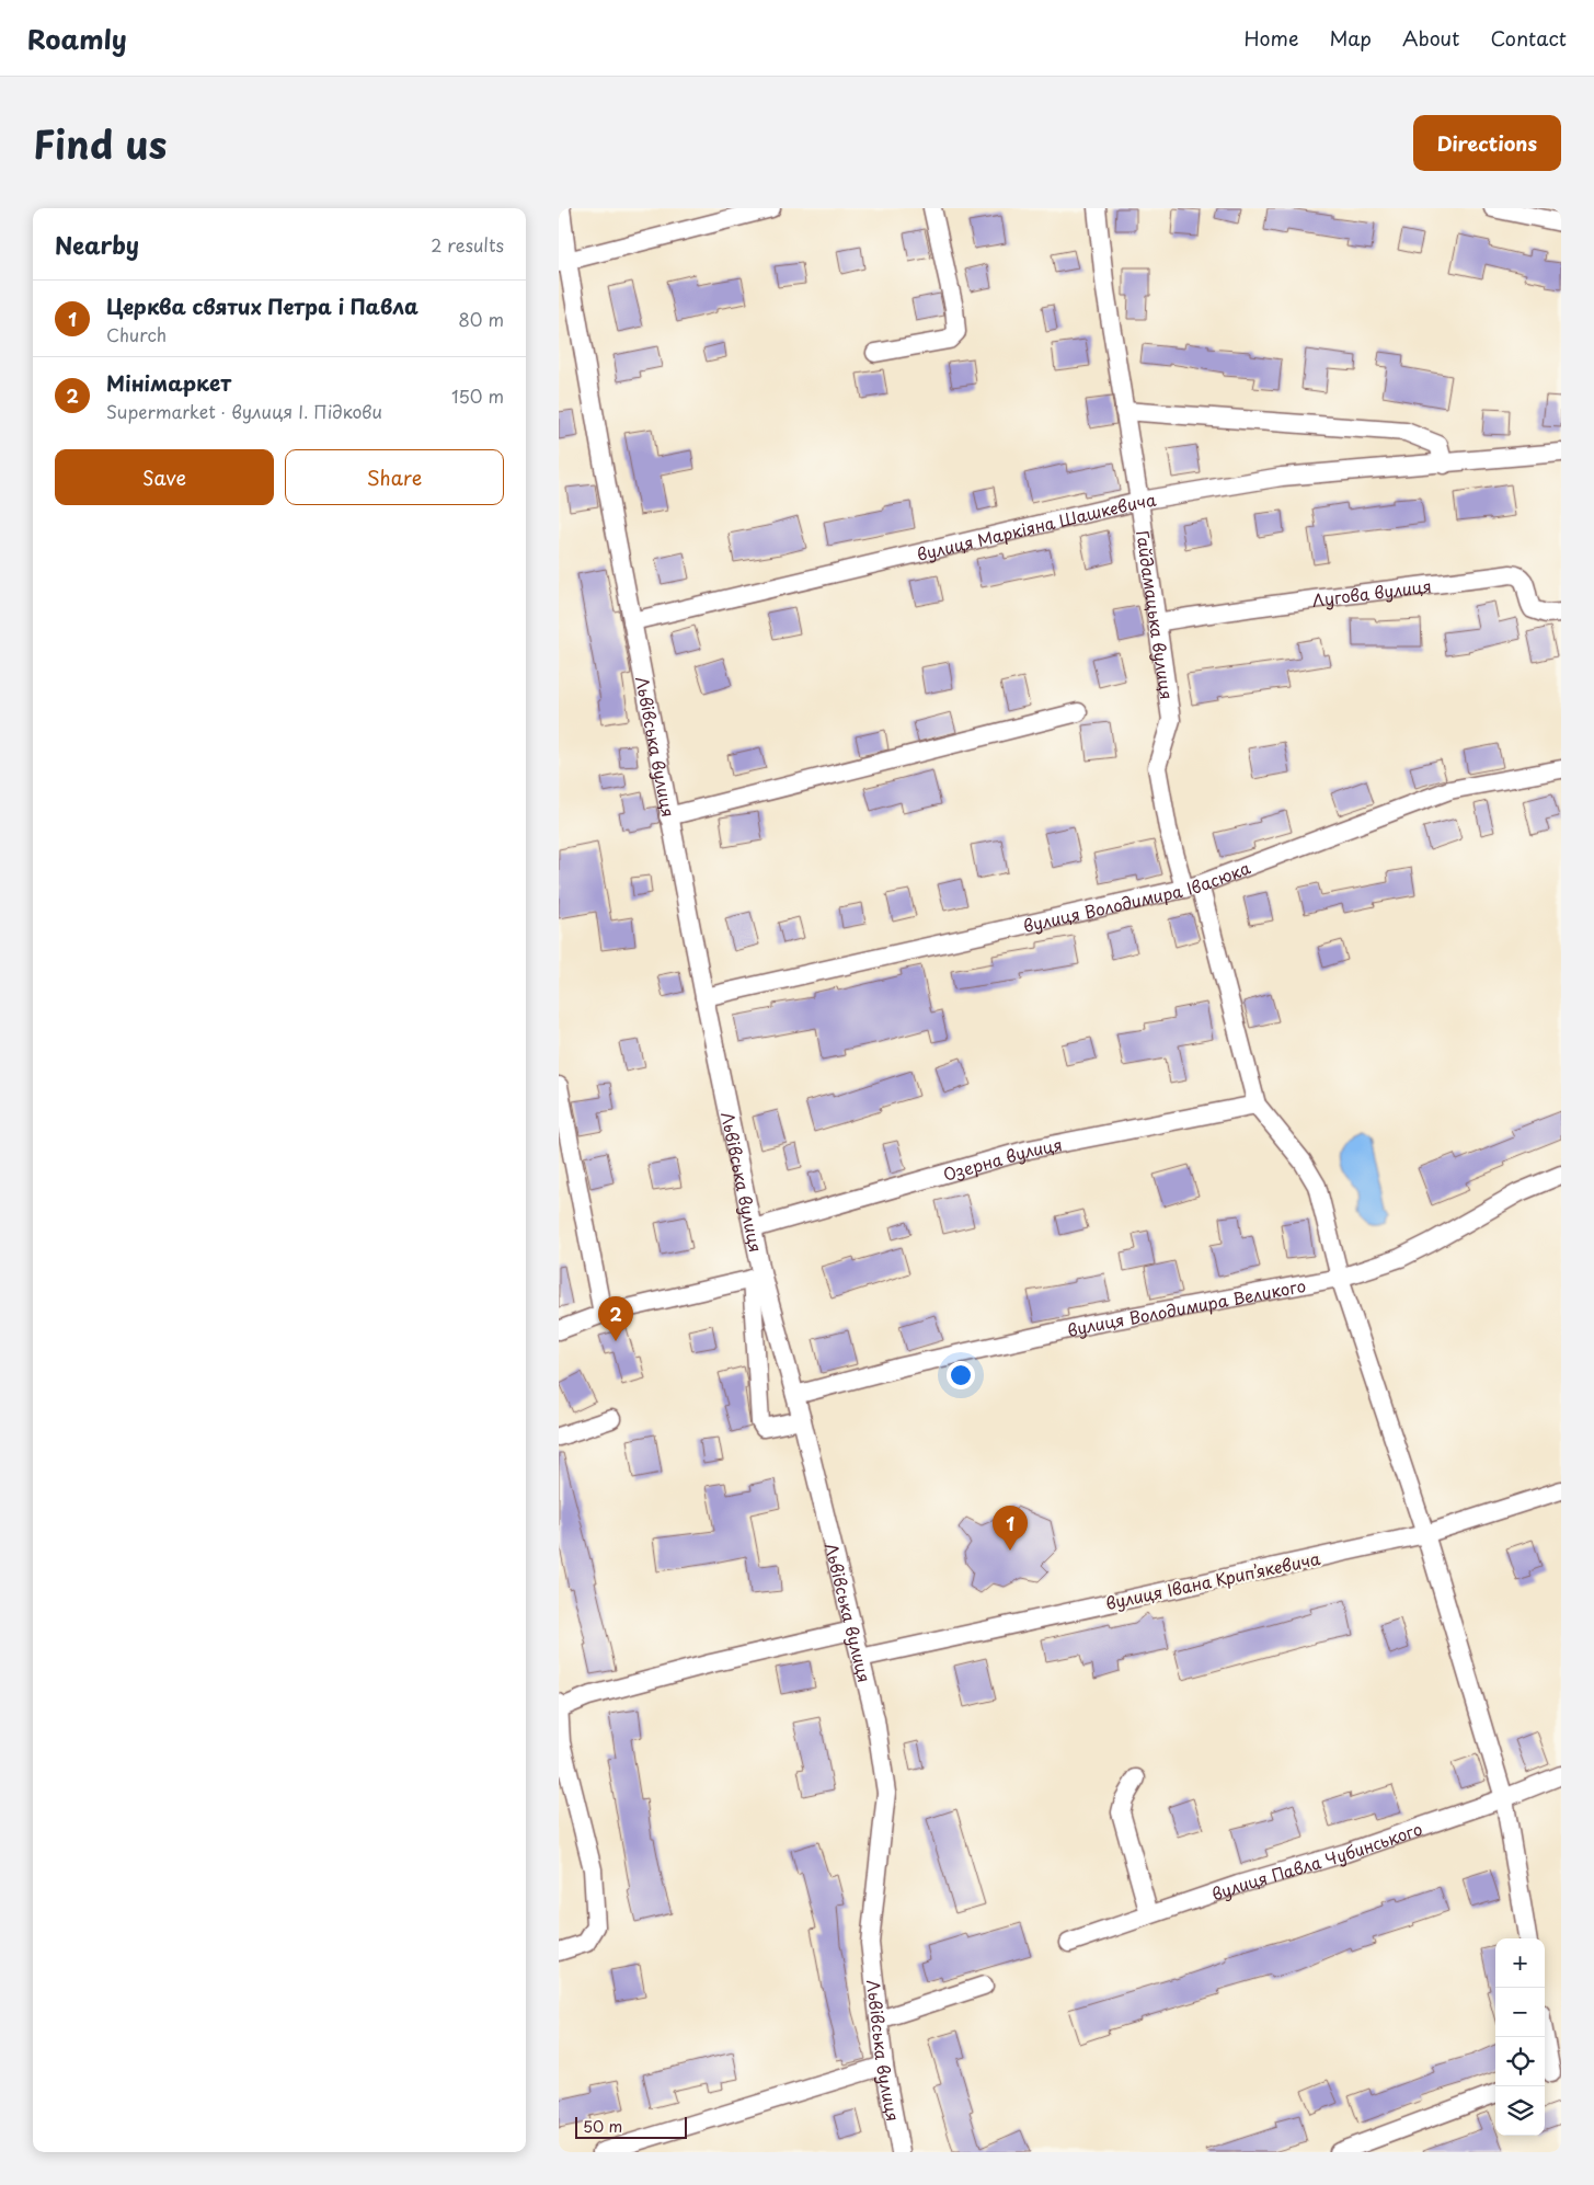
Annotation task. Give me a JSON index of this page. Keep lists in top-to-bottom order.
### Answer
{
  "streets": {
    "street": [
      "вулиця Маркіяна Шашкевича",
      "Лугова вулиця",
      "Гайдамацька вулиця",
      "Львівська вулиця",
      "вулиця Володимира Івасюка",
      "Озерна вулиця",
      "вулиця Володимира Великого",
      "вулиця Івана Крипʼякевича",
      "вулиця Павла Чубинського"
    ]
  },
  "crossings": [
    ["вулиця Маркіяна Шашкевича", "Гайдамацька вулиця"],
    ["вулиця Маркіяна Шашкевича", "Львівська вулиця"],
    ["Лугова вулиця", "Гайдамацька вулиця"],
    ["Гайдамацька вулиця", "вулиця Володимира Івасюка"],
    ["Гайдамацька вулиця", "Озерна вулиця"],
    ["Львівська вулиця", "вулиця Володимира Івасюка"],
    ["Львівська вулиця", "Озерна вулиця"],
    ["Львівська вулиця", "вулиця Володимира Великого"],
    ["Львівська вулиця", "вулиця Івана Крипʼякевича"]
  ],
  "scale_bar": "50 m",
  "page": {
    "header": "Roamly",
    "nav": [
      "Home",
      "Map",
      "About",
      "Contact"
    ],
    "title": "Find us",
    "buttons": [
      "Directions",
      ["Save", "Share"]
    ],
    "heading": ["Nearby", "2 results"],
    "list": [
      {
        "mark": "1",
        "name": "Церква святих Петра і Павла",
        "note": "Church",
        "value": "80 m"
      },
      {
        "mark": "2",
        "name": "Мінімаркет",
        "note": "Supermarket · вулиця І. Підкови",
        "value": "150 m"
      }
    ],
    "pins": ["2", "1"],
    "map_buttons": ["+", "−"],
    "scale": "50 m"
  }
}
